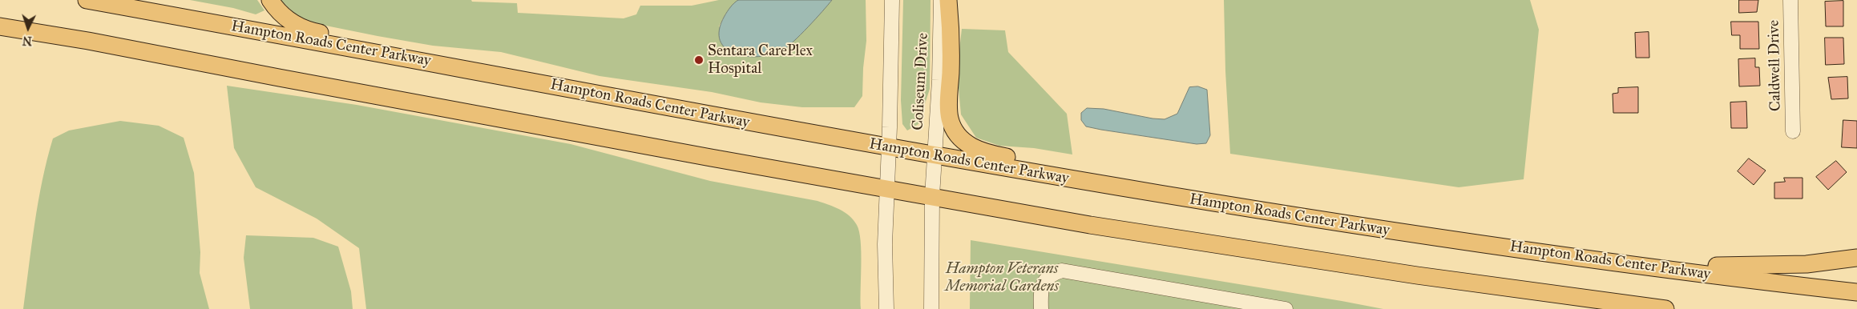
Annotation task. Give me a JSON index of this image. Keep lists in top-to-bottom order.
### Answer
{
  "streets": {
    "main road": ["Hampton Roads Center Parkway"],
    "street": ["Caldwell Drive", "Coliseum Drive"]
  },
  "crossings": [
    ["Hampton Roads Center Parkway", "Coliseum Drive"]
  ],
  "parks": ["Hampton Veterans Memorial Gardens"],
  "places": ["Sentara CarePlex Hospital"],
  "north": "bottom"
}
